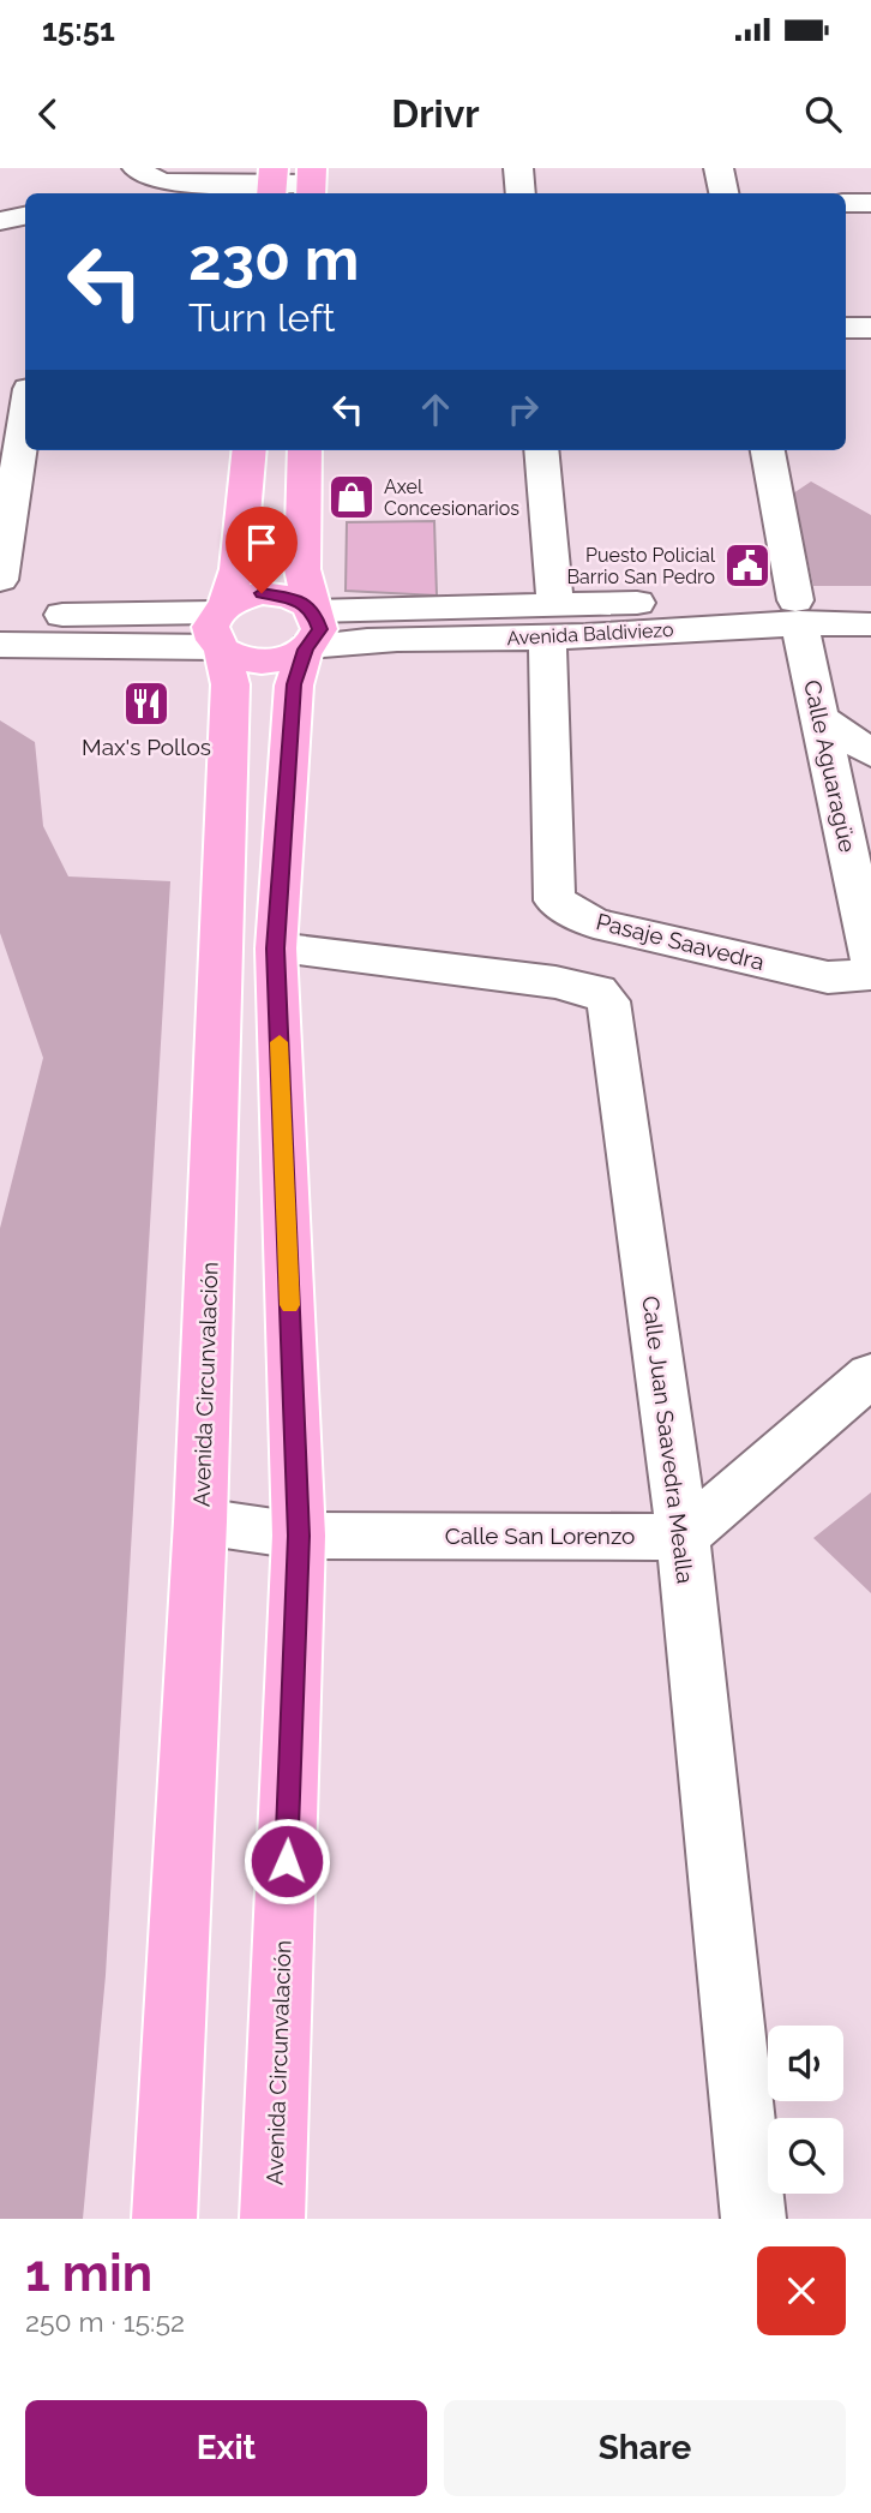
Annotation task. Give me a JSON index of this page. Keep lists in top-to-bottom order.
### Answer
{
  "streets": {
    "highway": ["Avenida Circunvalación"],
    "street": [
      "Avenida Baldiviezo",
      "Calle Aguaragüe",
      "Pasaje Saavedra",
      "Calle Juan Saavedra Mealla",
      "Calle San Lorenzo"
    ]
  },
  "crossings": [
    ["Avenida Baldiviezo", "Calle Aguaragüe"],
    ["Avenida Baldiviezo", "Pasaje Saavedra"],
    ["Avenida Baldiviezo", "Avenida Circunvalación"],
    ["Avenida Circunvalación", "Calle Juan Saavedra Mealla"],
    ["Avenida Circunvalación", "Calle San Lorenzo"],
    ["Calle Juan Saavedra Mealla", "Calle San Lorenzo"]
  ],
  "places": {
    "shop": ["Axel Concesionarios"],
    "public building": ["Puesto Policial Barrio San Pedro"],
    "restaurant": ["Max's Pollos"]
  },
  "page": {
    "status": "15:51",
    "header": "Drivr",
    "turn": ["230 m", "Turn left"],
    "heading": ["1 min", "250 m · 15:52"],
    "buttons": ["Exit", "Share"]
  }
}
